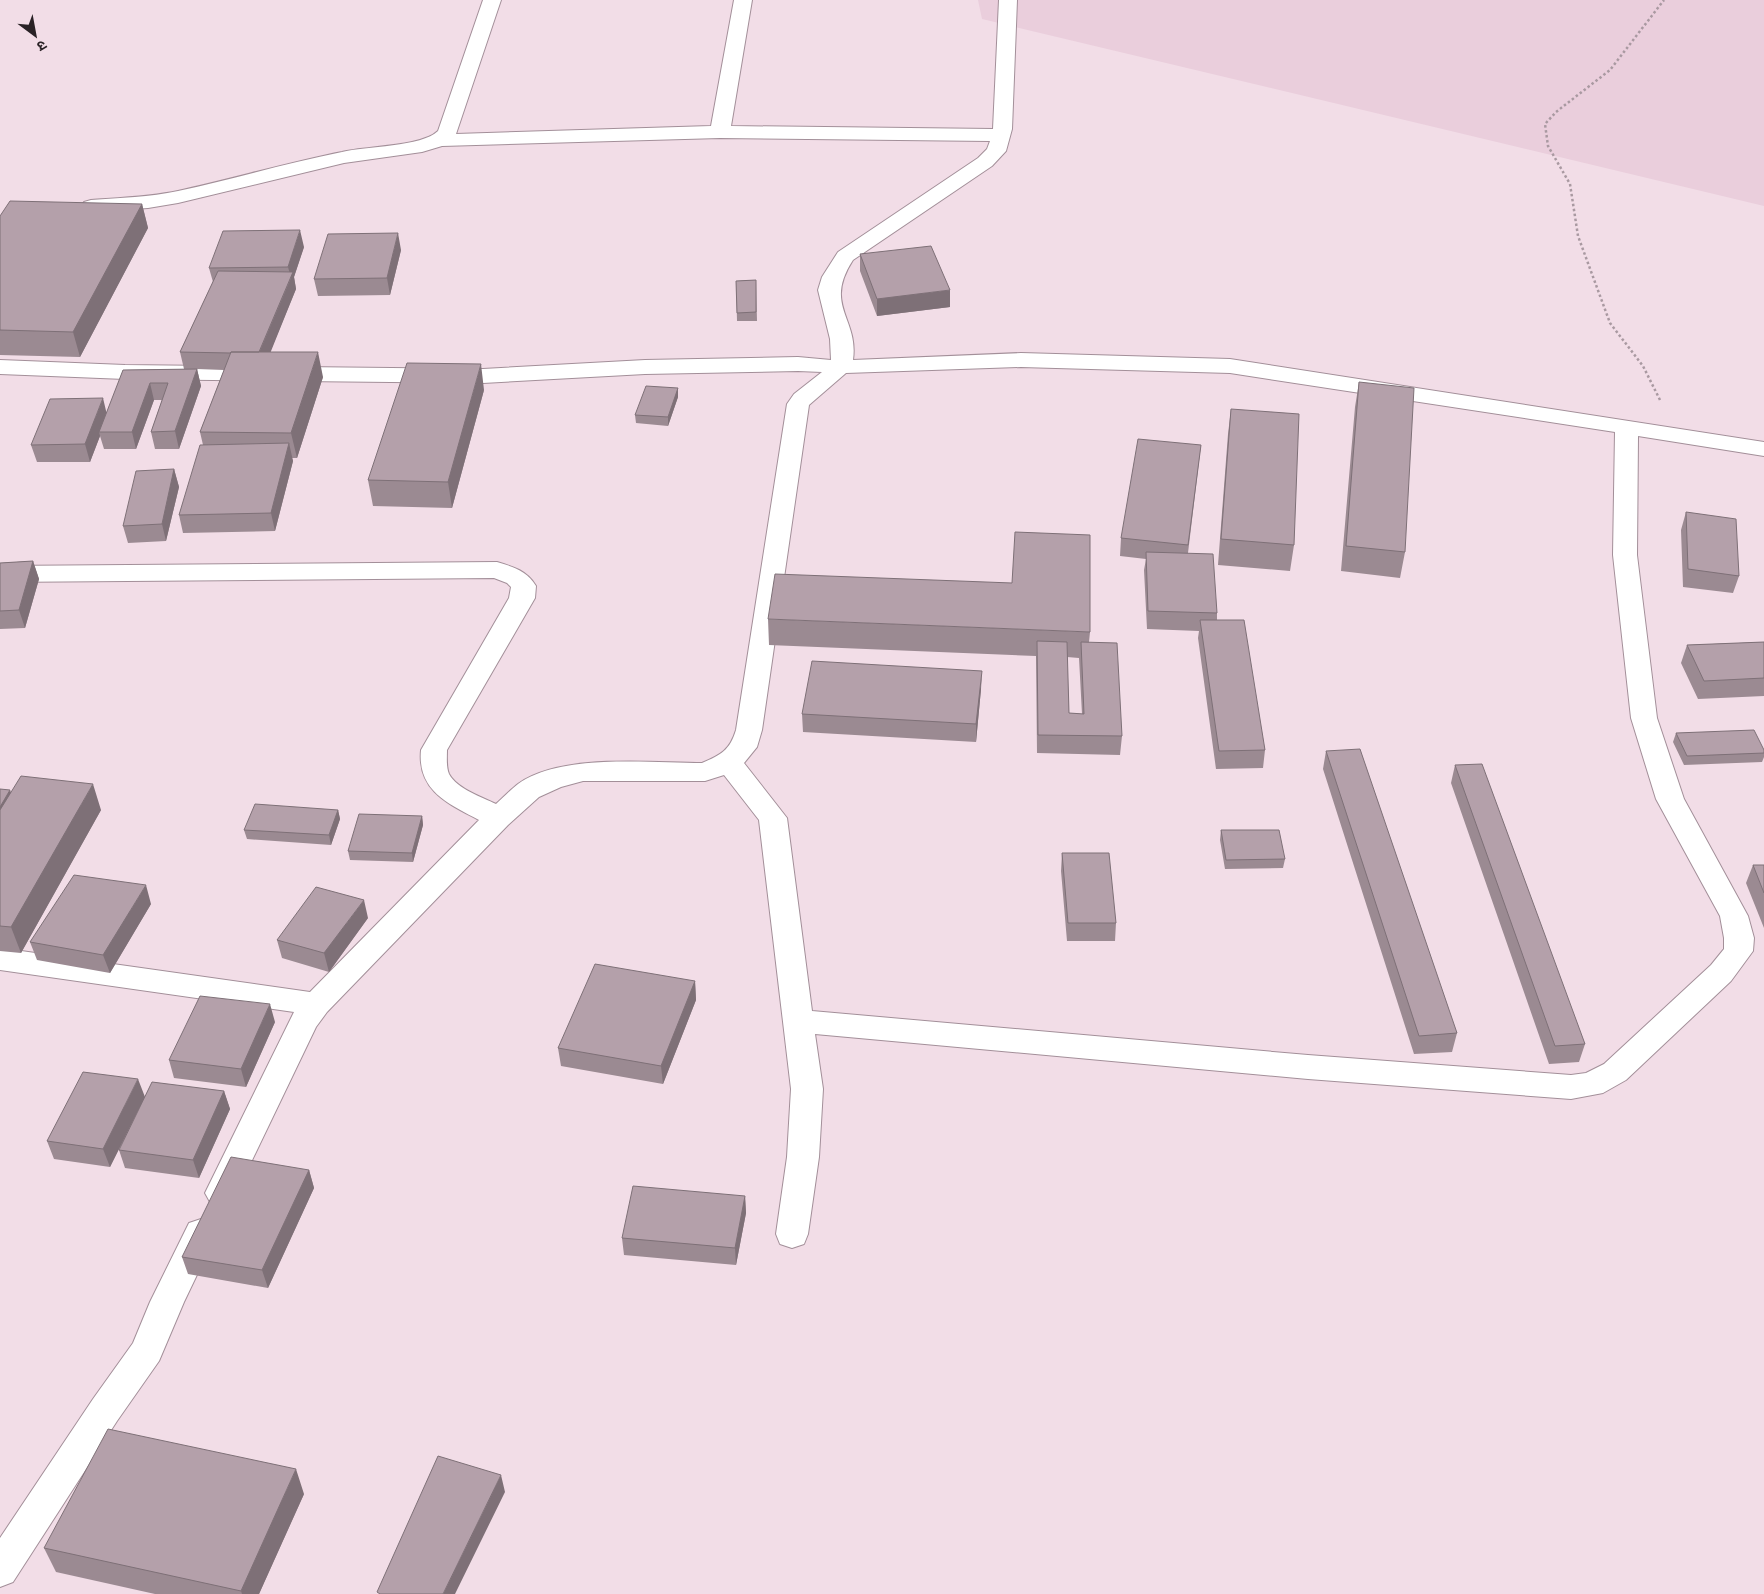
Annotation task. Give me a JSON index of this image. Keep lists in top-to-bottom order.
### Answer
{
  "north": "bottom right"
}
